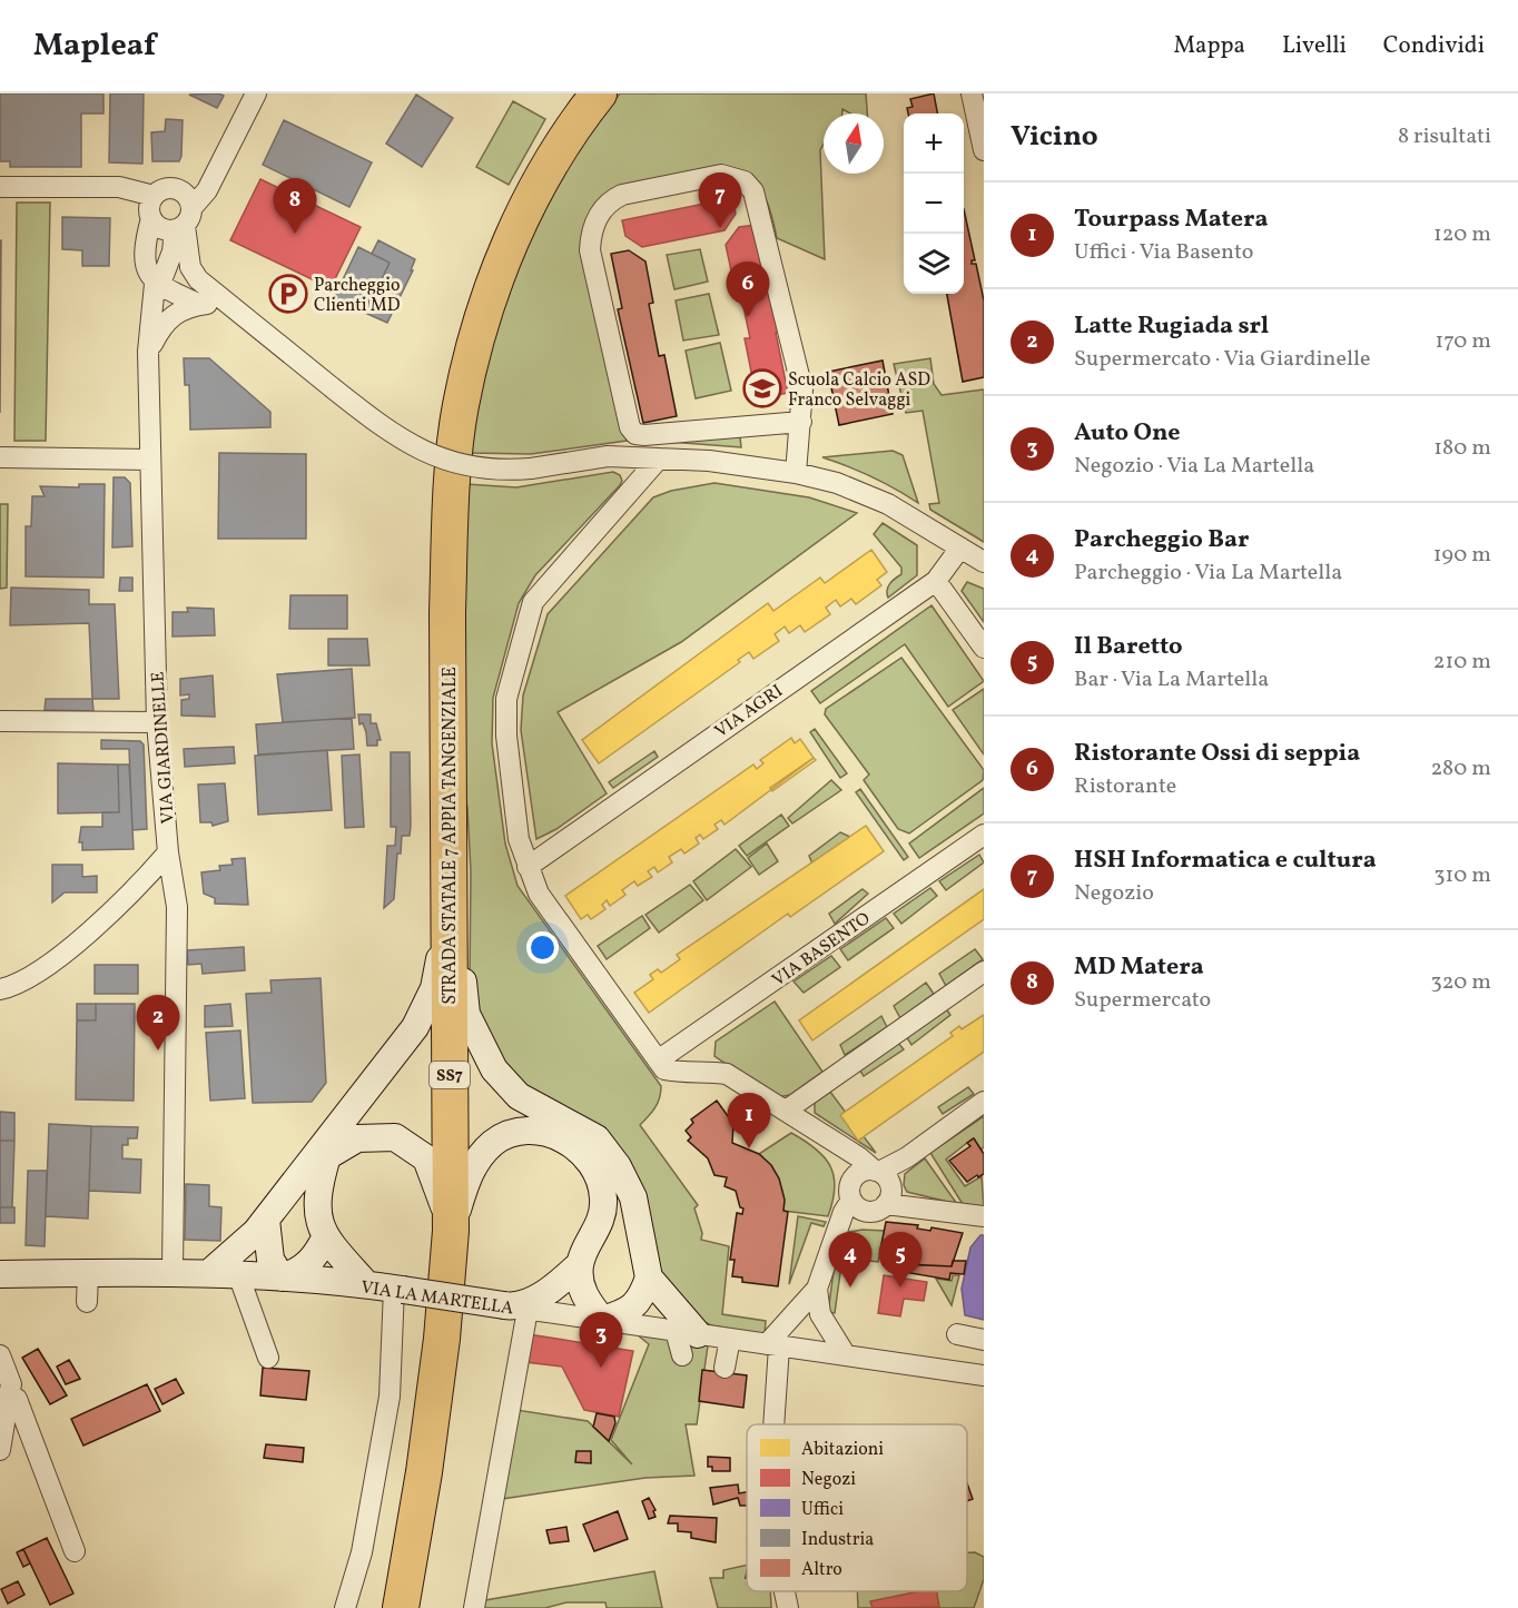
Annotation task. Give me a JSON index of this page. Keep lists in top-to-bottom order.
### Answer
{
  "streets": {
    "highway": ["STRADA STATALE 7 APPIA TANGENZIALE", "SS7"],
    "street": [
      "VIA AGRI",
      "VIA GIARDINELLE",
      "VIA BASENTO",
      "VIA LA MARTELLA"
    ]
  },
  "crossings": [
    ["VIA GIARDINELLE", "VIA LA MARTELLA"]
  ],
  "places": {
    "parking": ["Parcheggio Clienti MD"],
    "school or university": ["Scuola Calcio ASD Franco Selvaggi"]
  },
  "legend": [
    "Abitazioni",
    "Negozi",
    "Uffici",
    "Industria",
    "Altro"
  ],
  "north": "top",
  "page": {
    "header": "Mapleaf",
    "nav": ["Mappa", "Livelli", "Condividi"],
    "heading": ["Vicino", "8 risultati"],
    "map_buttons": ["+", "−"],
    "pins": [
      "7",
      "8",
      "6",
      "2",
      "1",
      "4",
      "5",
      "3"
    ],
    "list": [
      {
        "mark": "1",
        "name": "Tourpass Matera",
        "note": "Uffici · Via Basento",
        "value": "120 m"
      },
      {
        "mark": "2",
        "name": "Latte Rugiada srl",
        "note": "Supermercato · Via Giardinelle",
        "value": "170 m"
      },
      {
        "mark": "3",
        "name": "Auto One",
        "note": "Negozio · Via La Martella",
        "value": "180 m"
      },
      {
        "mark": "4",
        "name": "Parcheggio Bar",
        "note": "Parcheggio · Via La Martella",
        "value": "190 m"
      },
      {
        "mark": "5",
        "name": "Il Baretto",
        "note": "Bar · Via La Martella",
        "value": "210 m"
      },
      {
        "mark": "6",
        "name": "Ristorante Ossi di seppia",
        "note": "Ristorante",
        "value": "280 m"
      },
      {
        "mark": "7",
        "name": "HSH Informatica e cultura",
        "note": "Negozio",
        "value": "310 m"
      },
      {
        "mark": "8",
        "name": "MD Matera",
        "note": "Supermercato",
        "value": "320 m"
      }
    ]
  }
}
